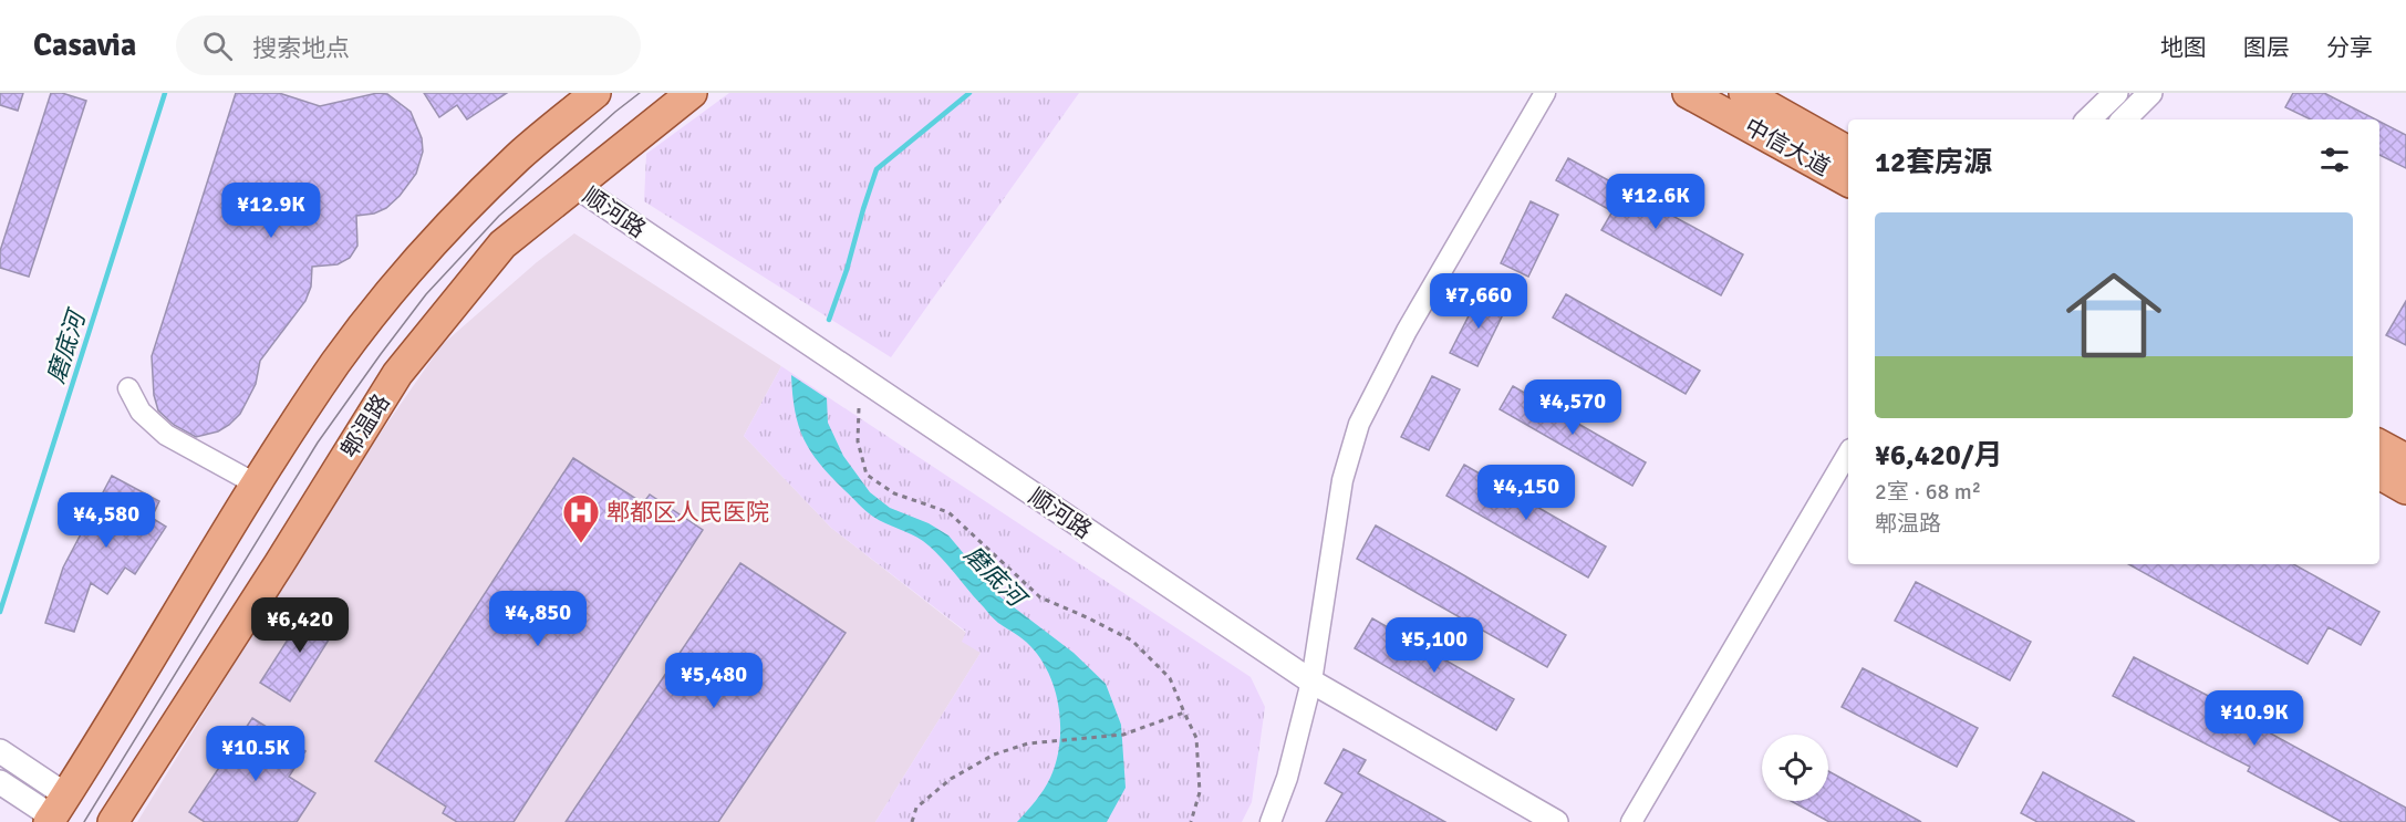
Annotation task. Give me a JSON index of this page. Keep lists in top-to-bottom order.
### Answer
{
  "streets": {
    "main road": ["中信大道", "郫温路"],
    "street": ["顺河路"]
  },
  "crossings": [
    ["顺河路", "郫温路"]
  ],
  "water": ["磨底河"],
  "places": {
    "hospital": ["郫都区人民医院"]
  },
  "page": {
    "header": "Casavia",
    "search": "搜索地点",
    "nav": ["地图", "图层", "分享"],
    "heading": "12套房源",
    "price": [
      "¥12.6K",
      "¥12.9K",
      "¥7,660",
      "¥4,570",
      "¥4,150",
      "¥4,580",
      "¥4,850",
      "¥6,420",
      "¥5,100",
      "¥5,480",
      "¥10.9K",
      "¥10.5K"
    ],
    "list": [
      {
        "name": "¥6,420/月",
        "note": "2室 · 68 m² · 郫温路"
      }
    ]
  }
}
